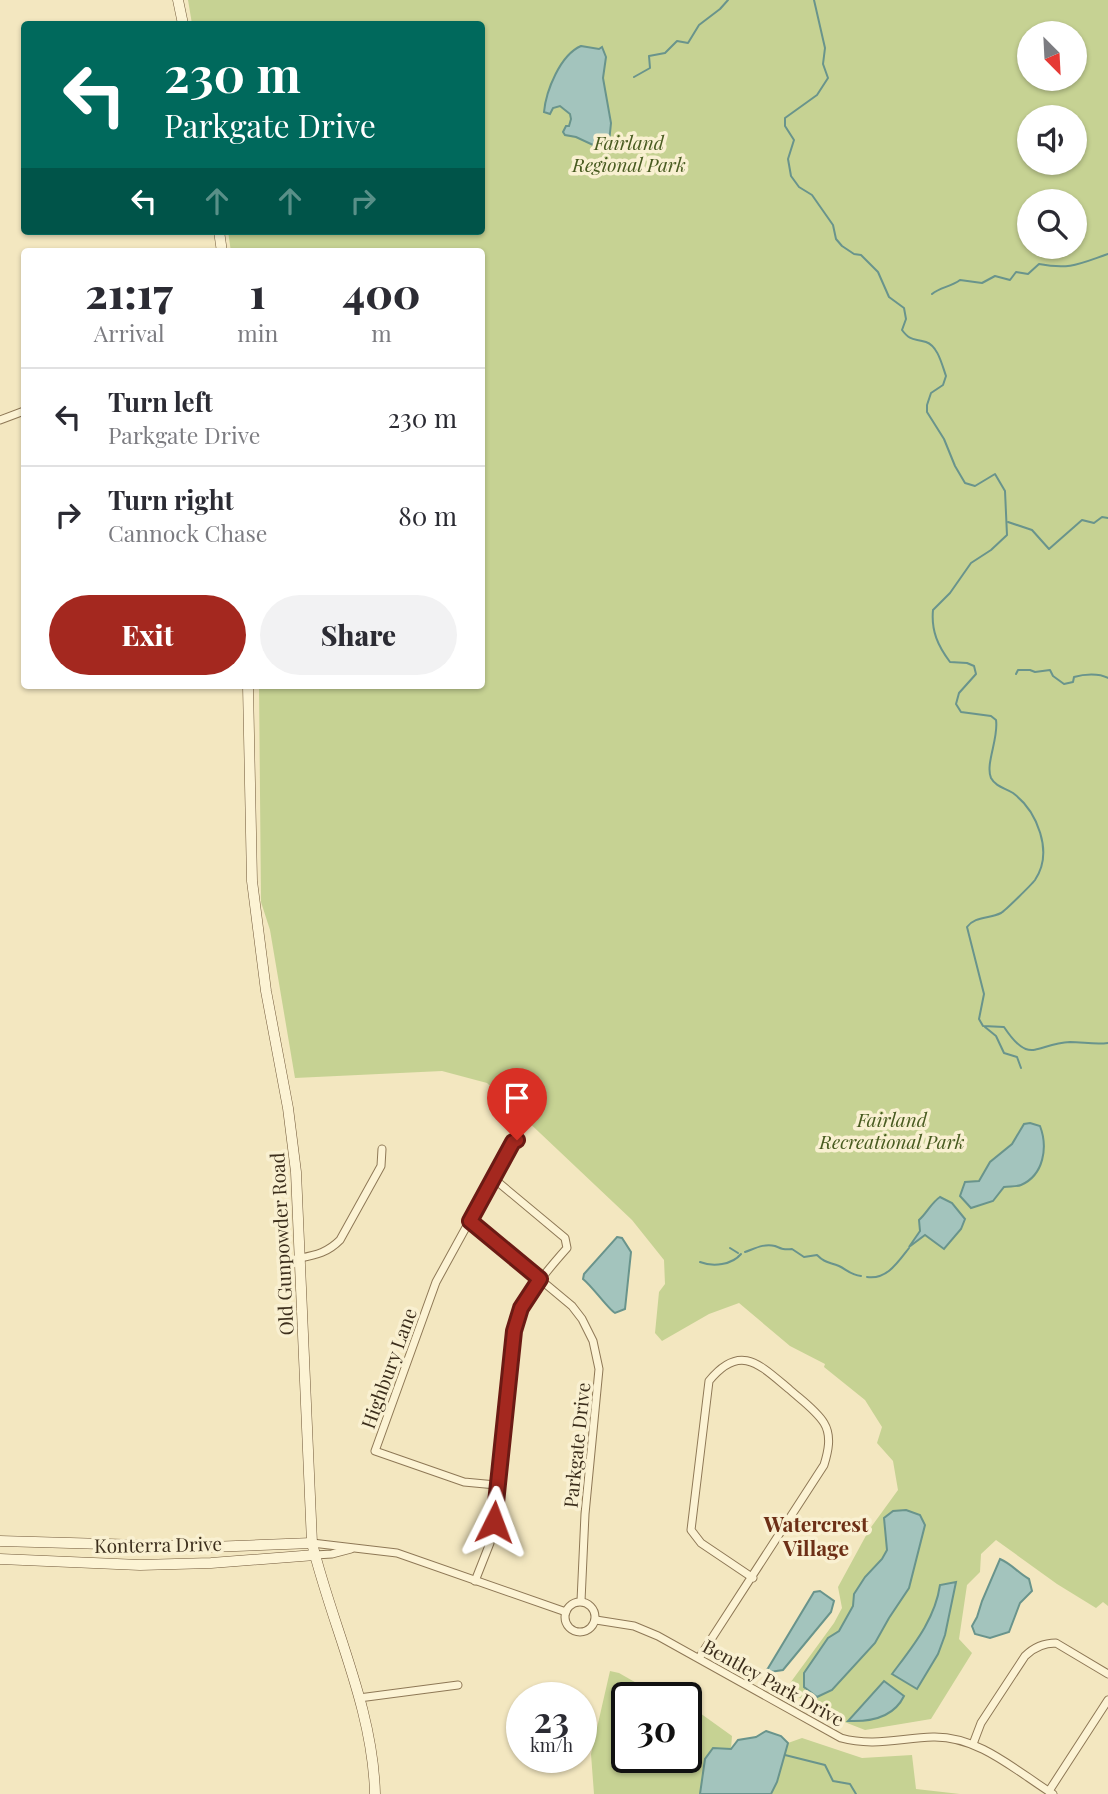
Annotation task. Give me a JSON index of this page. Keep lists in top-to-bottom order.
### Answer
{
  "streets": {
    "main road": ["Old Gunpowder Road", "Konterra Drive"],
    "street": ["Highbury Lane", "Parkgate Drive", "Bentley Park Drive"]
  },
  "crossings": [
    ["Old Gunpowder Road", "Konterra Drive"],
    ["Highbury Lane", "Parkgate Drive"],
    ["Parkgate Drive", "Bentley Park Drive"]
  ],
  "districts": ["Watercrest Village"],
  "parks": ["Fairland Regional Park", "Fairland Recreational Park"],
  "north": "bottom right",
  "page": {
    "turn": ["230 m", "Parkgate Drive"],
    "eta": [
      "21:17",
      "Arrival",
      "1",
      "min",
      "400",
      "m"
    ],
    "list": [
      {
        "name": "Turn left",
        "note": "Parkgate Drive",
        "value": "230 m"
      },
      {
        "name": "Turn right",
        "note": "Cannock Chase",
        "value": "80 m"
      }
    ],
    "buttons": ["Exit", "Share"],
    "speed": "23 km/h",
    "limit": "30"
  }
}
